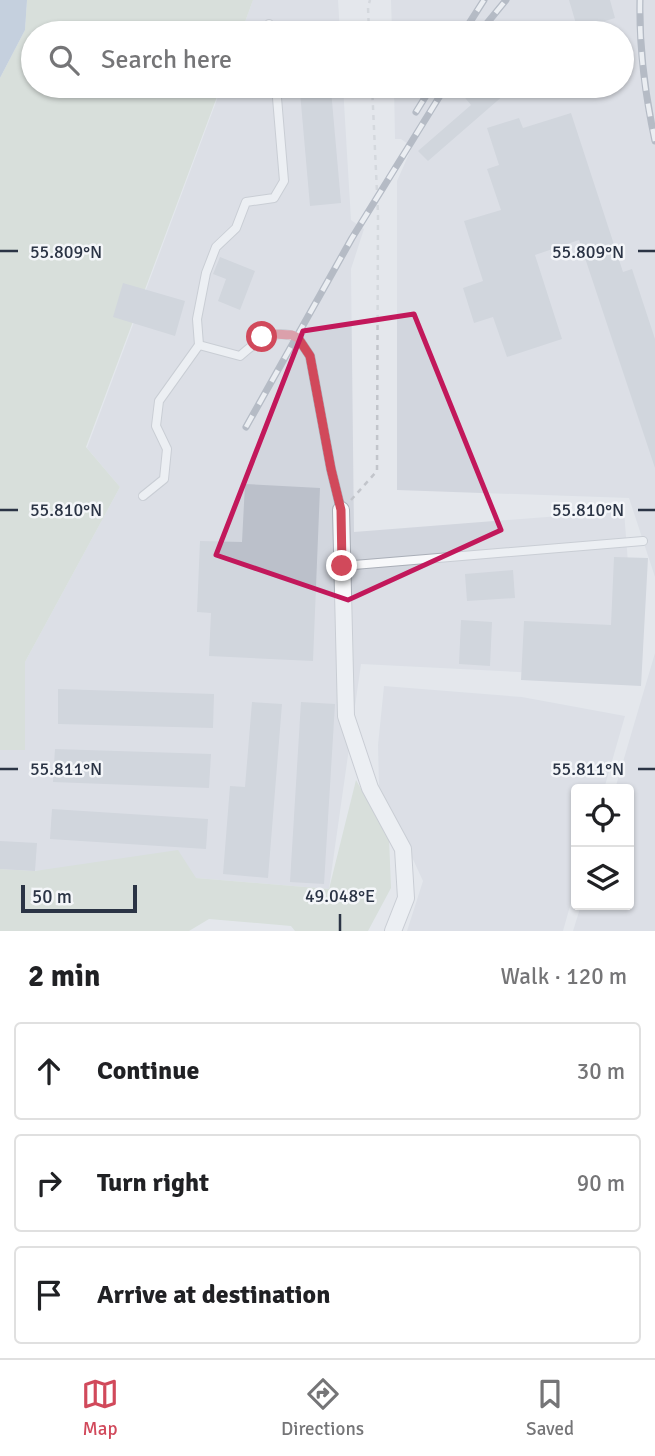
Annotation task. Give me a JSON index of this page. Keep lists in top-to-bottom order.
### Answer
{
  "scale_bar": "50 m",
  "page": {
    "search": "Search here",
    "scale": "50 m",
    "heading": ["2 min", "Walk · 120 m"],
    "list": [
      ["Continue", "30 m"],
      ["Turn right", "90 m"],
      "Arrive at destination"
    ],
    "nav": ["Map", "Directions", "Saved"]
  },
  "coordinates": [
    "55.809°N",
    "55.810°N",
    "55.811°N",
    "49.048°E"
  ]
}
